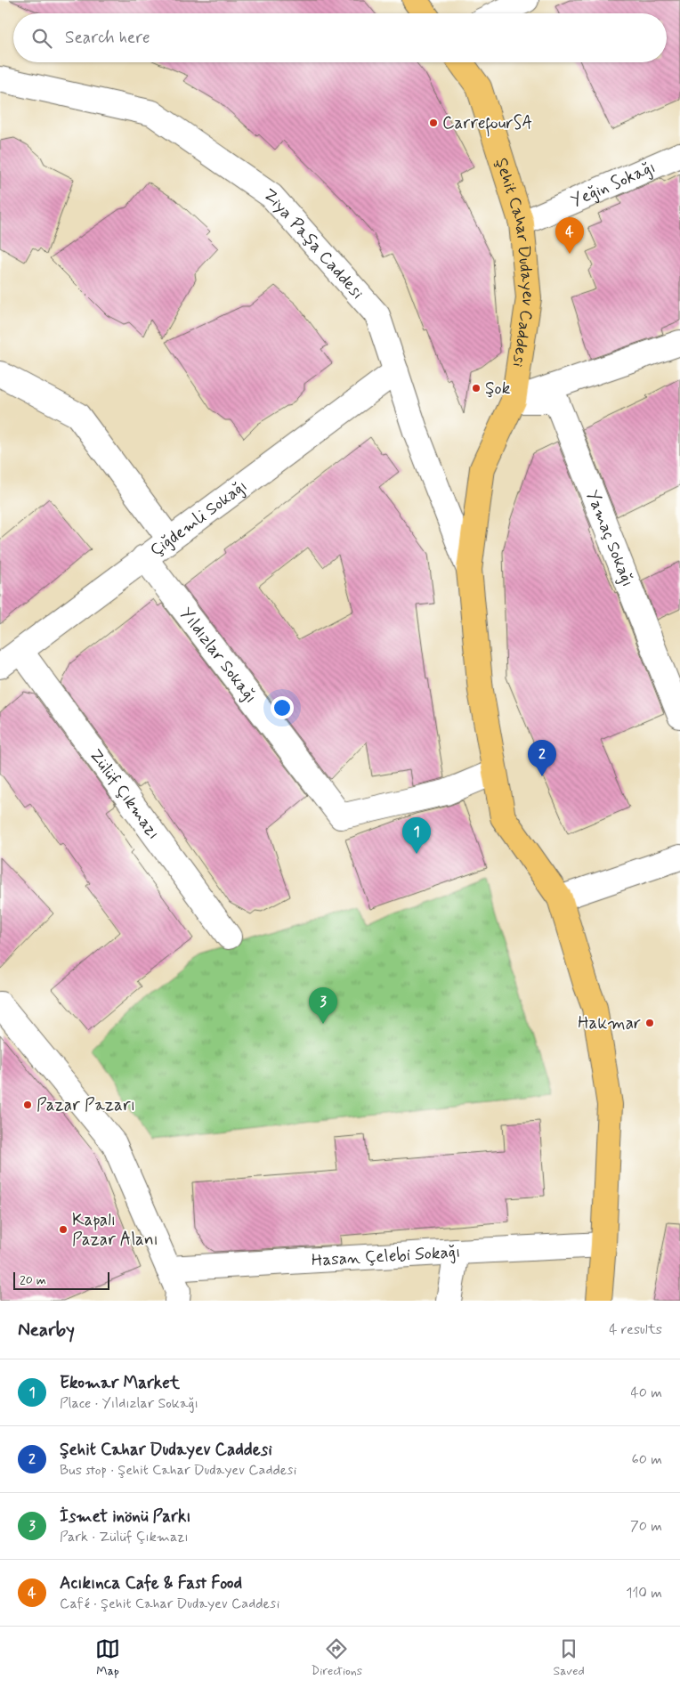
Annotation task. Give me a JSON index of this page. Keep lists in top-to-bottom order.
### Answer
{
  "streets": {
    "main road": ["Şehit Cahar Dudayev Caddesi"],
    "street": [
      "Yeğin Sokağı",
      "Ziya Paşa Caddesi",
      "Çiğdemli Sokağı",
      "Yamaç Sokağı",
      "Yıldızlar Sokağı",
      "Zülüf Çıkmazı",
      "Hasan Çelebi Sokağı"
    ]
  },
  "crossings": [
    ["Yeğin Sokağı", "Şehit Cahar Dudayev Caddesi"],
    ["Ziya Paşa Caddesi", "Şehit Cahar Dudayev Caddesi"],
    ["Ziya Paşa Caddesi", "Çiğdemli Sokağı"],
    ["Şehit Cahar Dudayev Caddesi", "Yamaç Sokağı"],
    ["Şehit Cahar Dudayev Caddesi", "Yıldızlar Sokağı"],
    ["Şehit Cahar Dudayev Caddesi", "Hasan Çelebi Sokağı"],
    ["Çiğdemli Sokağı", "Yıldızlar Sokağı"],
    ["Çiğdemli Sokağı", "Zülüf Çıkmazı"]
  ],
  "places": [
    "CarrefourSA",
    "Şok",
    "Hakmar",
    "Pazar Pazarı",
    "Kapalı Pazar Alanı"
  ],
  "scale_bar": "20 m",
  "page": {
    "search": "Search here",
    "pins": [
      "4",
      "2",
      "1",
      "3"
    ],
    "scale": "20 m",
    "heading": ["Nearby", "4 results"],
    "list": [
      {
        "mark": "1",
        "name": "Ekomar Market",
        "note": "Place · Yıldızlar Sokağı",
        "value": "40 m"
      },
      {
        "mark": "2",
        "name": "Şehit Cahar Dudayev Caddesi",
        "note": "Bus stop · Şehit Cahar Dudayev Caddesi",
        "value": "60 m"
      },
      {
        "mark": "3",
        "name": "İsmet inönü Parkı",
        "note": "Park · Zülüf Çıkmazı",
        "value": "70 m"
      },
      {
        "mark": "4",
        "name": "Acıkınca Cafe & Fast Food",
        "note": "Café · Şehit Cahar Dudayev Caddesi",
        "value": "110 m"
      }
    ],
    "nav": ["Map", "Directions", "Saved"]
  }
}
